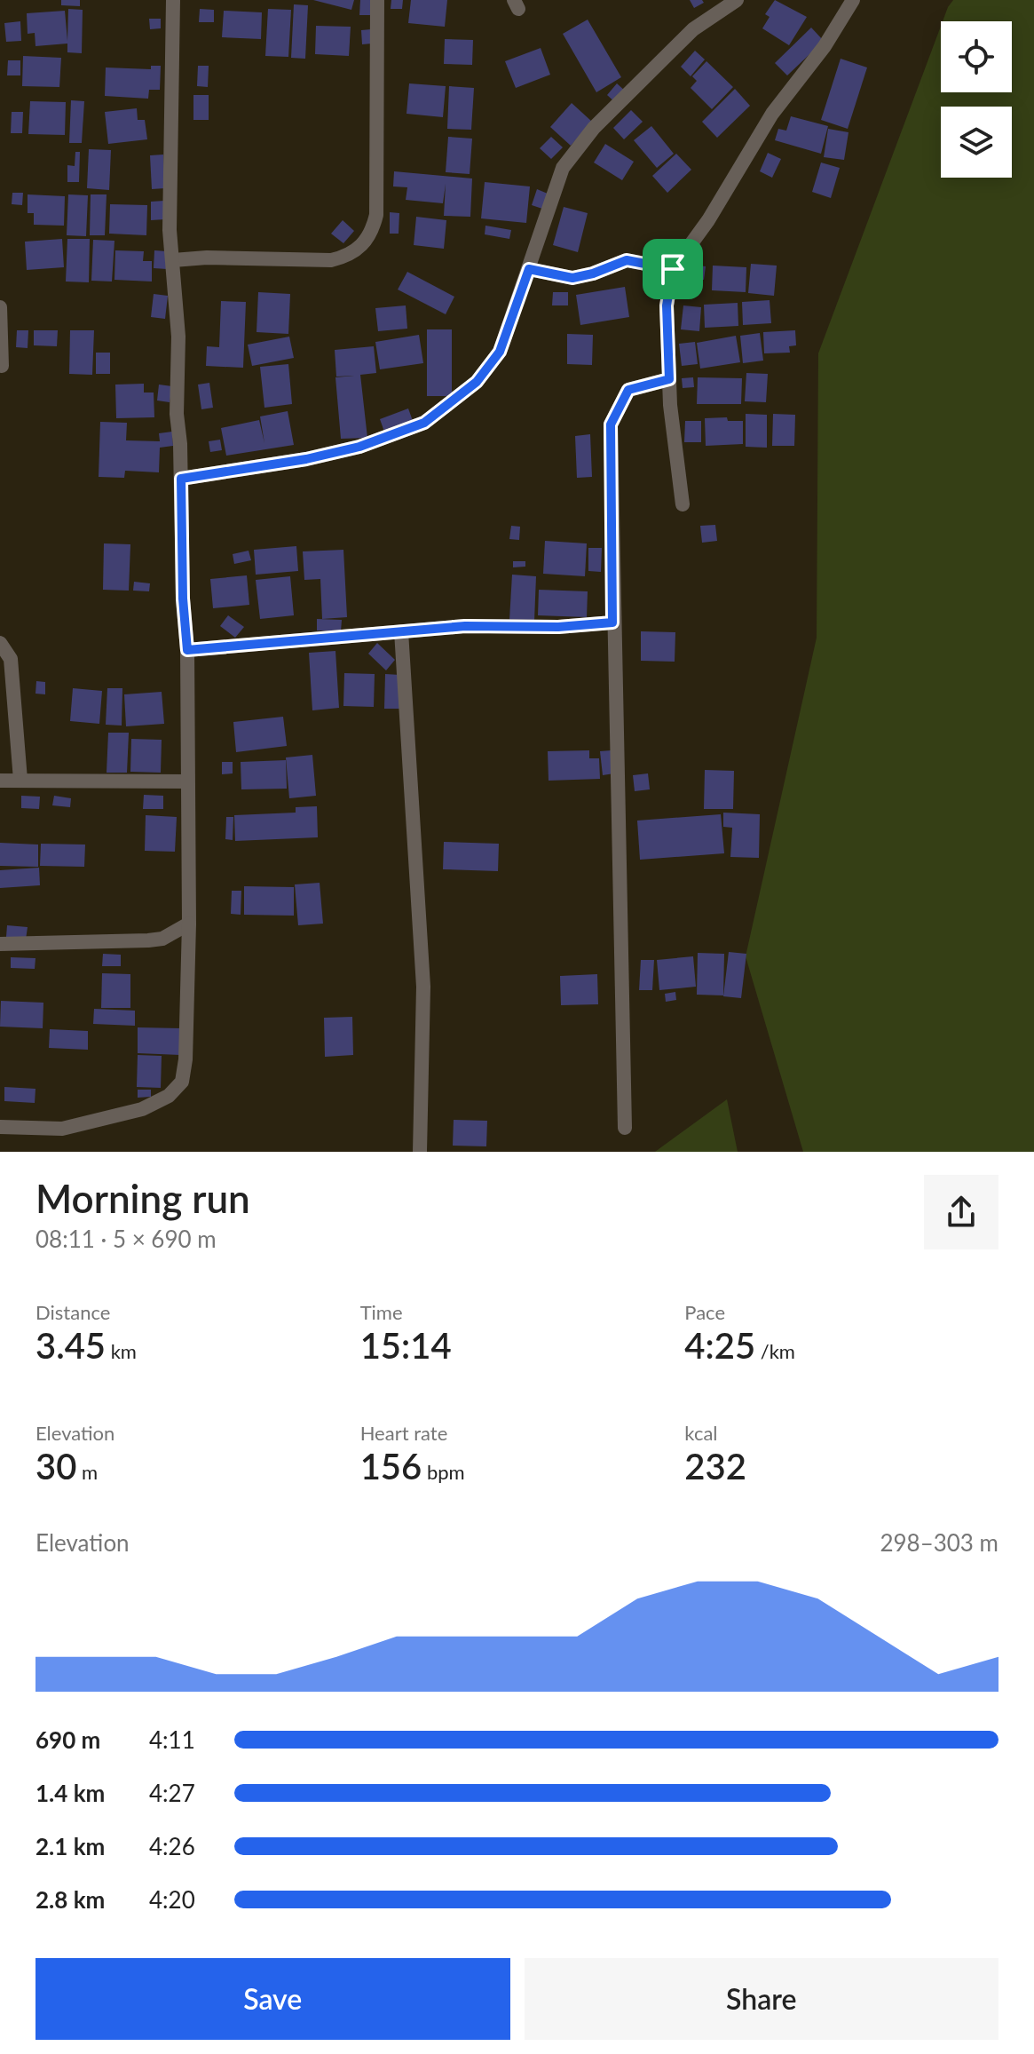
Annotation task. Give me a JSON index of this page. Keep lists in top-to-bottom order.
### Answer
{
  "page": {
    "heading": ["Morning run", "08:11 · 5 × 690 m"],
    "stats": [
      ["Distance", "3.45 km"],
      ["Time", "15:14"],
      ["Pace", "4:25 /km"],
      ["Elevation", "30 m"],
      ["Heart rate", "156 bpm"],
      ["kcal", "232"]
    ],
    "chart": ["Elevation", "298–303 m"],
    "list": [
      {
        "name": "690 m",
        "note": "4:11"
      },
      {
        "name": "1.4 km",
        "note": "4:27"
      },
      {
        "name": "2.1 km",
        "note": "4:26"
      },
      {
        "name": "2.8 km",
        "note": "4:20"
      }
    ],
    "buttons": ["Save", "Share"]
  }
}
